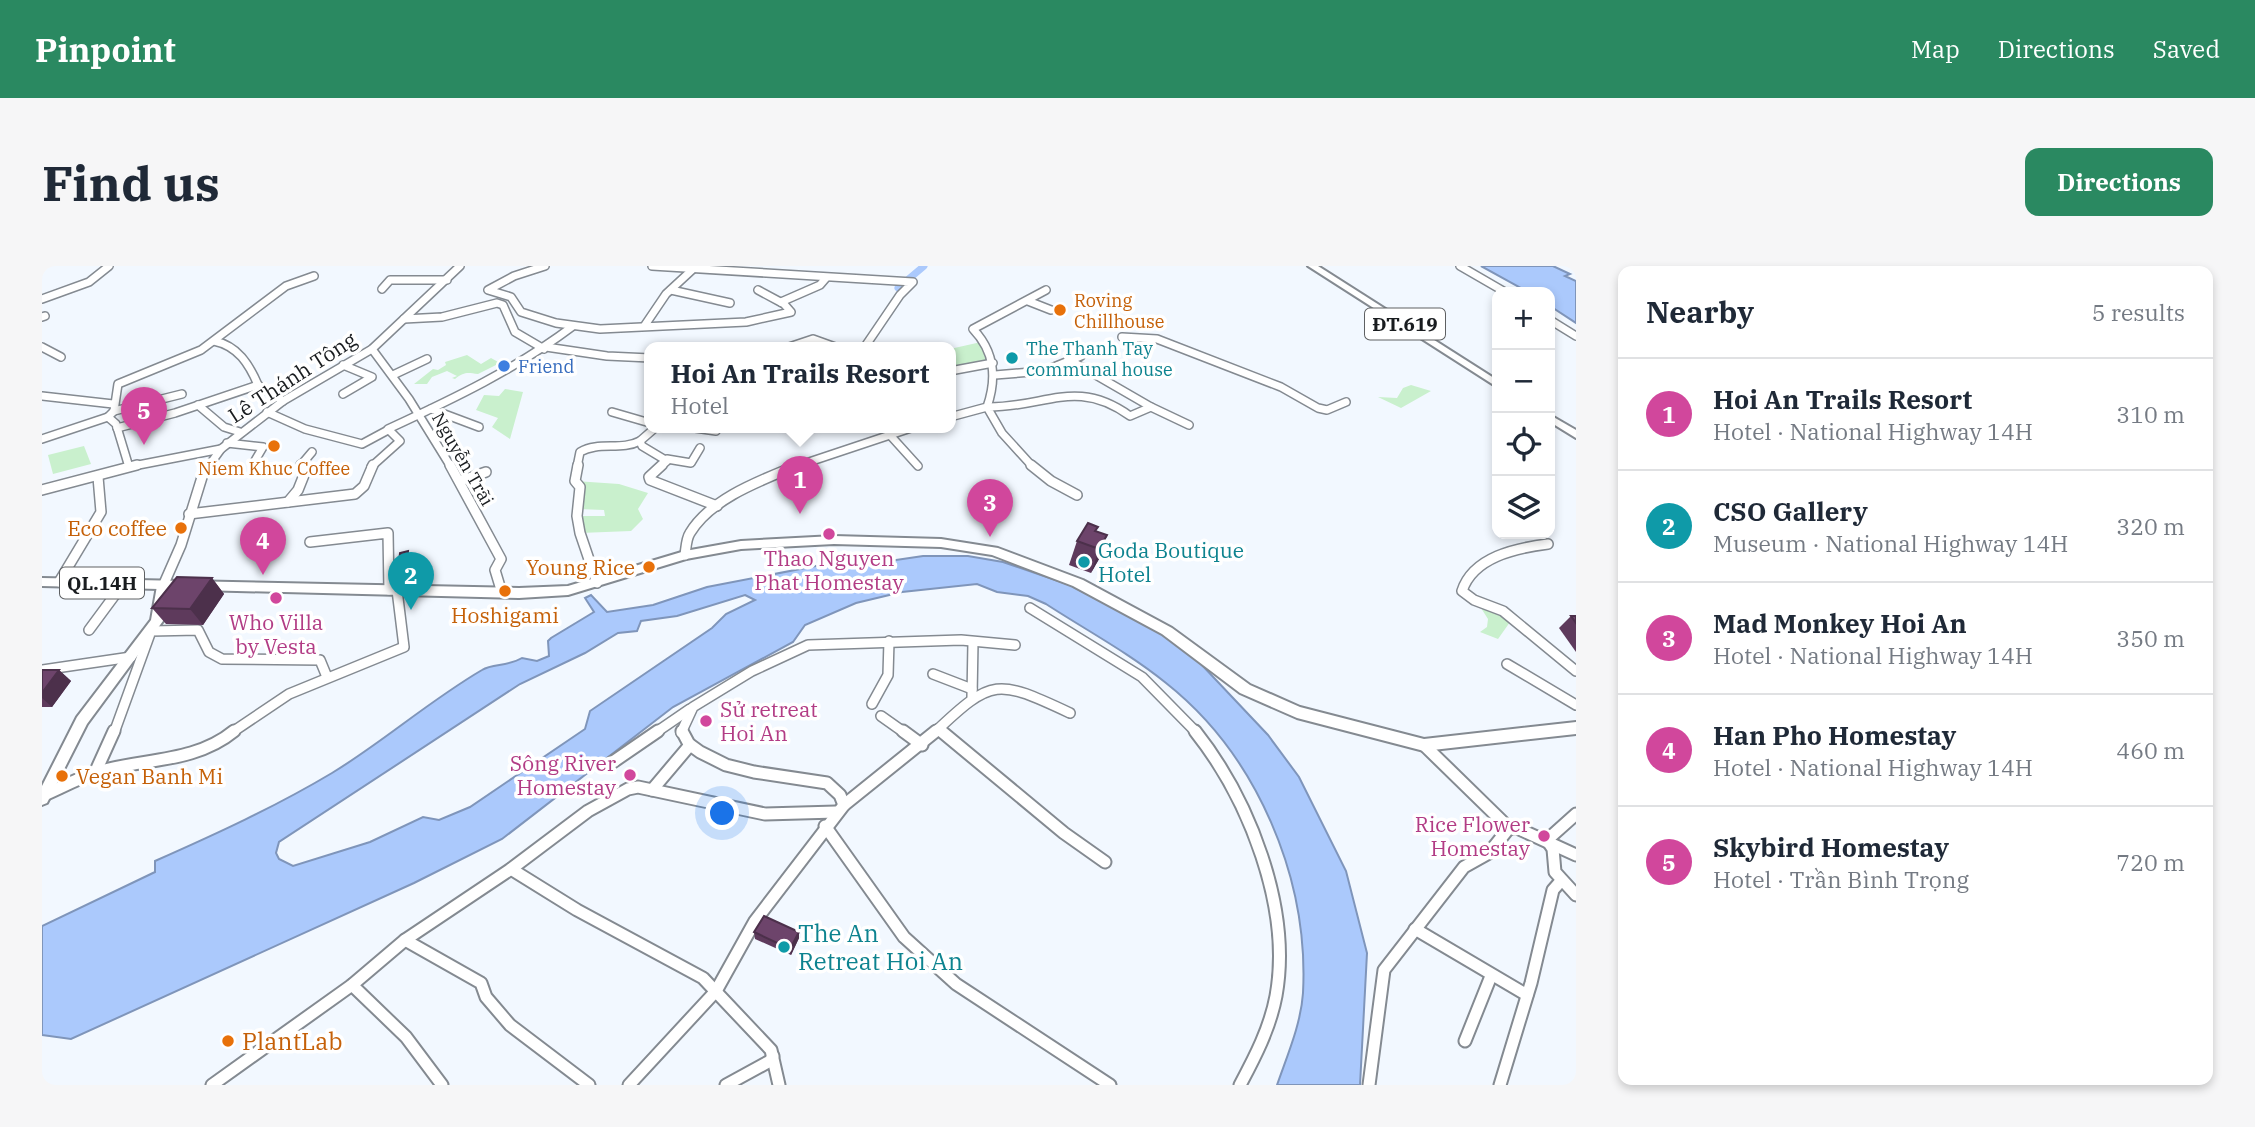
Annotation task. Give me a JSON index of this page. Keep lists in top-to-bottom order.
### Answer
{
  "streets": {
    "main road": ["ĐT.619", "QL.14H"],
    "street": ["Lê Thánh Tông", "Nguyễn Trãi"]
  },
  "crossings": [
    ["Lê Thánh Tông", "Nguyễn Trãi"],
    ["Lê Thánh Tông", "QL.14H"],
    ["Nguyễn Trãi", "QL.14H"]
  ],
  "places": [
    "Roving Chillhouse",
    "The Thanh Tay communal house",
    "Friend",
    "Niem Khuc Coffee",
    "Eco coffee",
    "Thao Nguyen Phat Homestay",
    "Goda Boutique Hotel",
    "Young Rice",
    "Hoshigami",
    "Who Villa by Vesta",
    "Sử retreat Hoi An",
    "Sông River Homestay",
    "Vegan Banh Mi",
    "Rice Flower Homestay",
    "The An Retreat Hoi An",
    "PlantLab"
  ],
  "page": {
    "header": "Pinpoint",
    "nav": ["Map", "Directions", "Saved"],
    "buttons": "Directions",
    "title": "Find us",
    "heading": ["Nearby", "5 results"],
    "map_buttons": ["+", "−"],
    "popup": ["Hoi An Trails Resort", "Hotel"],
    "list": [
      {
        "mark": "1",
        "name": "Hoi An Trails Resort",
        "note": "Hotel · National Highway 14H",
        "value": "310 m"
      },
      {
        "mark": "2",
        "name": "CSO Gallery",
        "note": "Museum · National Highway 14H",
        "value": "320 m"
      },
      {
        "mark": "3",
        "name": "Mad Monkey Hoi An",
        "note": "Hotel · National Highway 14H",
        "value": "350 m"
      },
      {
        "mark": "4",
        "name": "Han Pho Homestay",
        "note": "Hotel · National Highway 14H",
        "value": "460 m"
      },
      {
        "mark": "5",
        "name": "Skybird Homestay",
        "note": "Hotel · Trần Bình Trọng",
        "value": "720 m"
      }
    ],
    "pins": [
      "5",
      "1",
      "3",
      "4",
      "2"
    ]
  }
}
